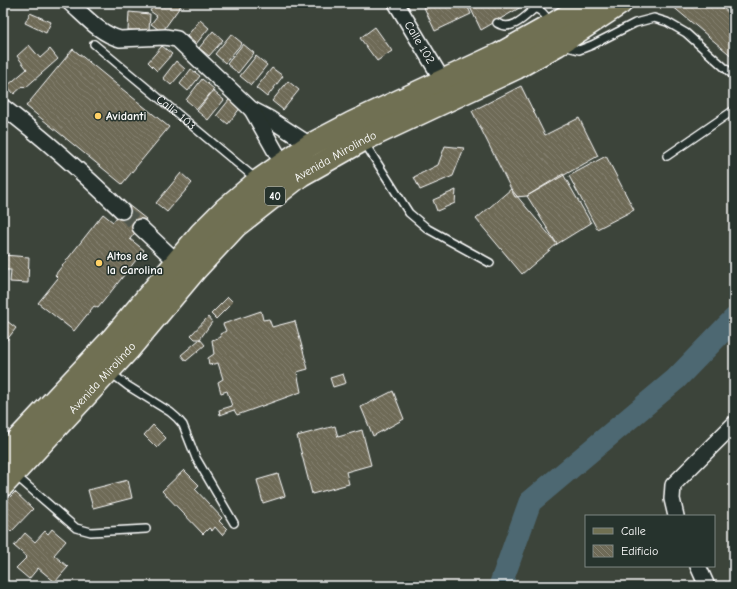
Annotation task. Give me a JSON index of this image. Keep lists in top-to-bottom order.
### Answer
{
  "streets": {
    "main road": ["Avenida Mirolindo", "40"],
    "street": ["Calle 102"],
    "lane": ["Calle 103"]
  },
  "crossings": [
    ["Calle 102", "Avenida Mirolindo"],
    ["Calle 103", "Avenida Mirolindo"]
  ],
  "places": ["Avidanti", "Altos de la Carolina"],
  "legend": ["Calle", "Edificio"]
}
